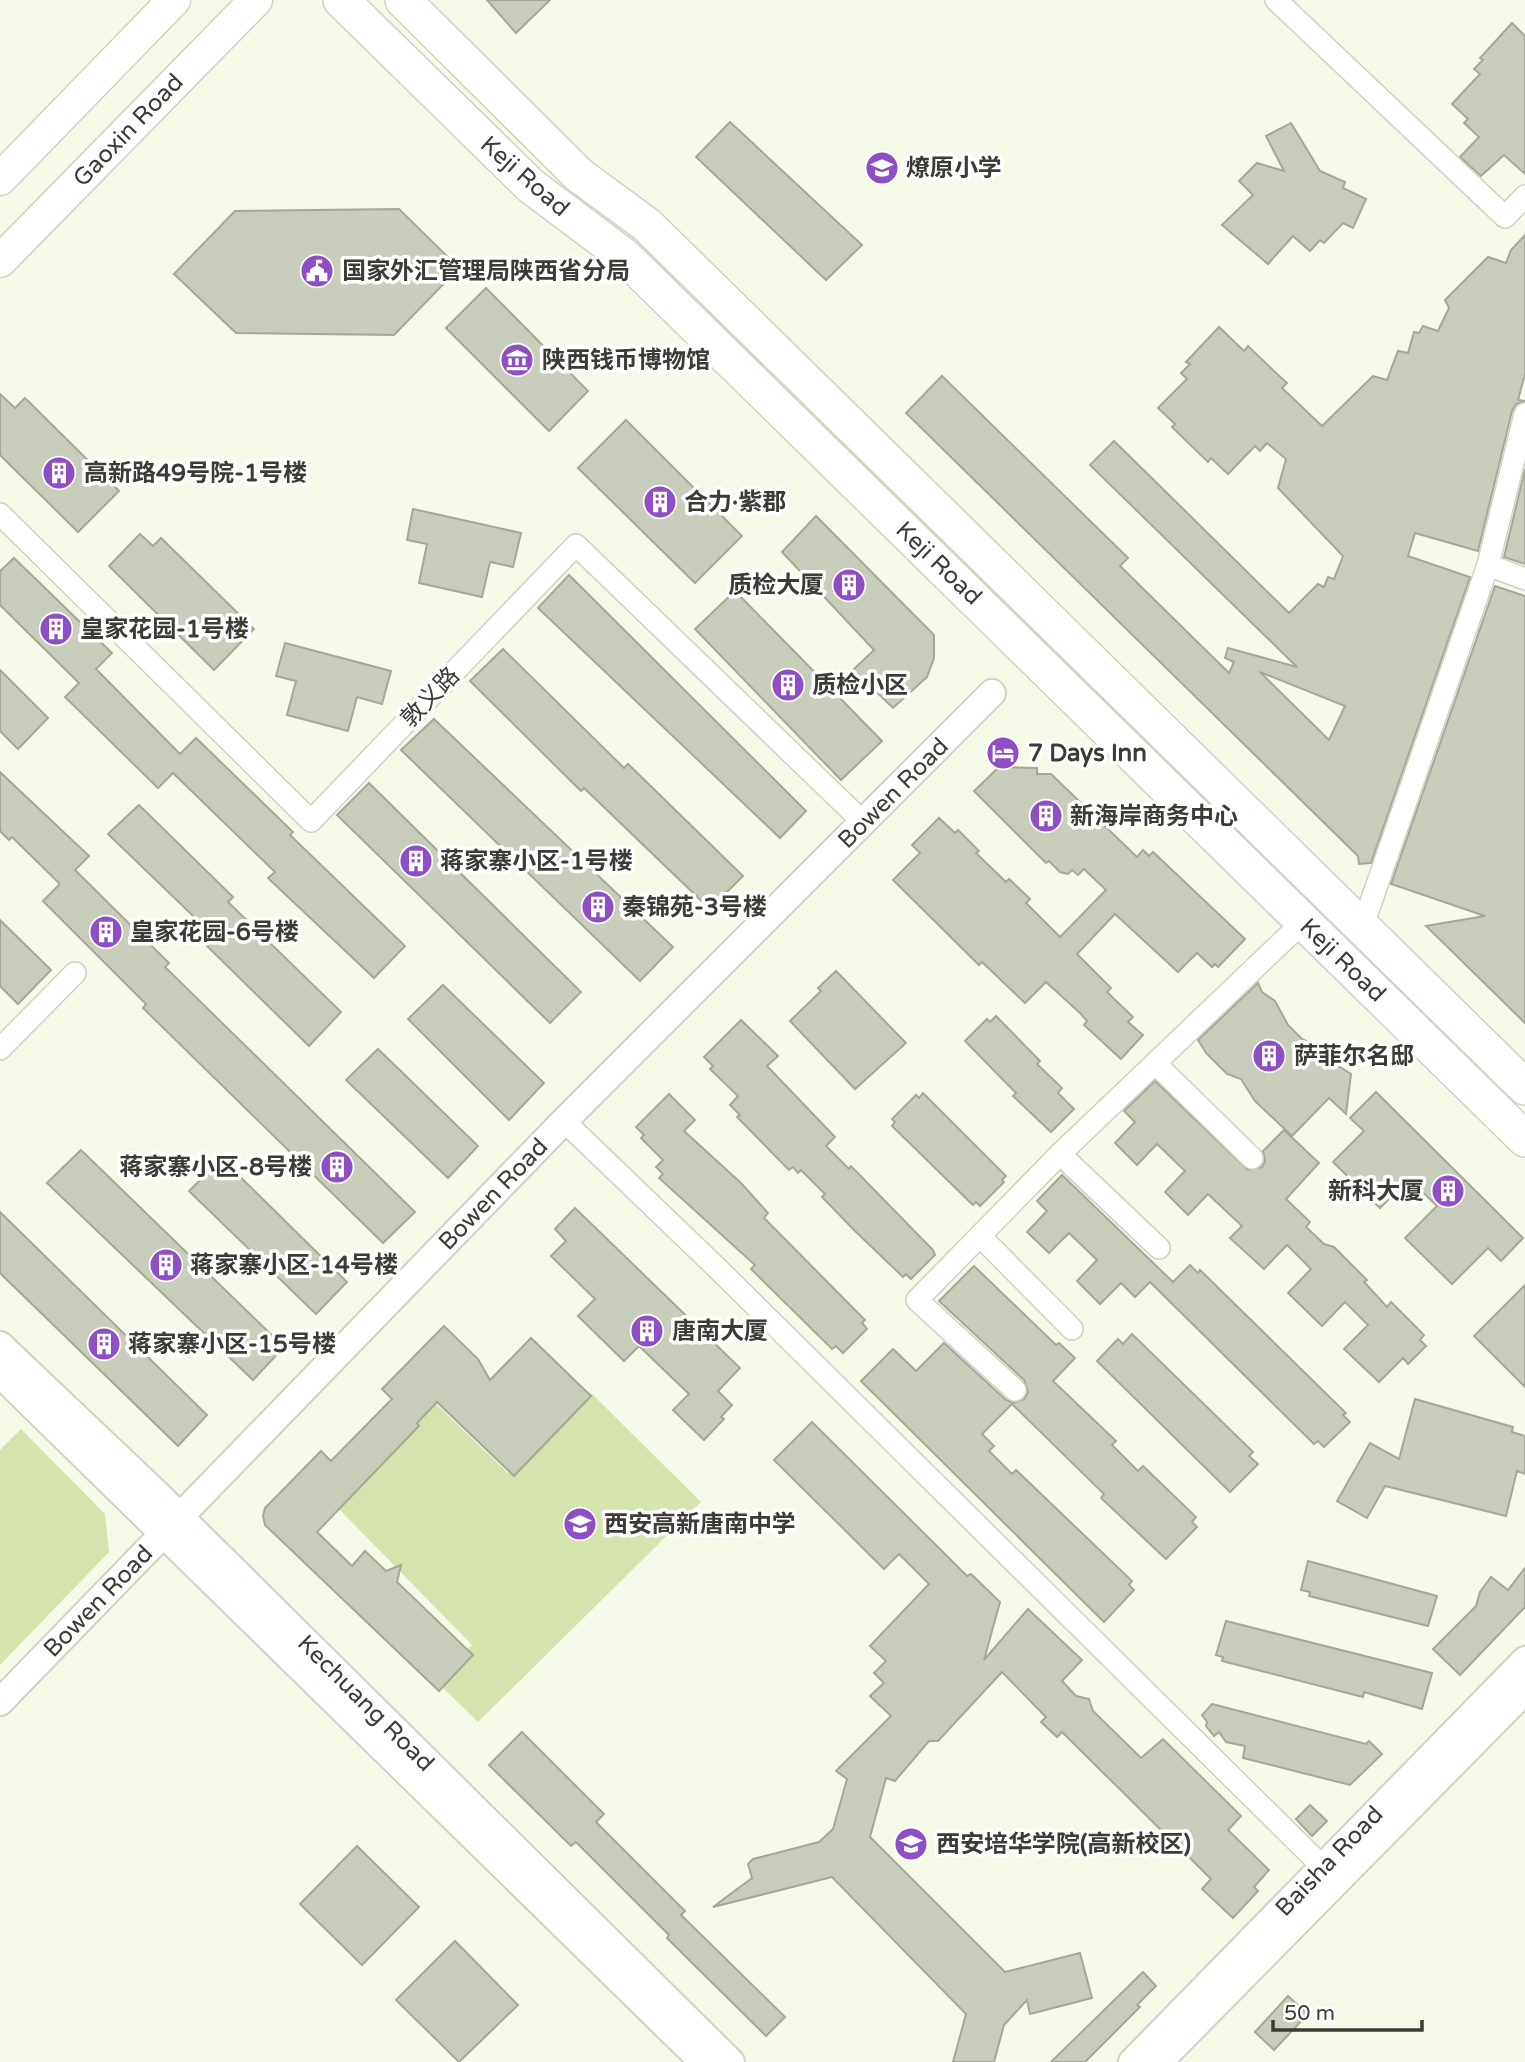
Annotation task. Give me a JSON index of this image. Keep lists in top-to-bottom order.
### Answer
{
  "streets": {
    "main road": ["Gaoxin Road", "Keji Road"],
    "street": [
      "敦义路",
      "Bowen Road",
      "Kechuang Road",
      "Baisha Road"
    ]
  },
  "crossings": [
    ["敦义路", "Bowen Road"],
    ["Bowen Road", "Kechuang Road"]
  ],
  "places": {
    "school or university": ["燎原小学", "西安高新唐南中学", "西安培华学院(高新校区)"],
    "public building": ["国家外汇管理局陕西省分局"],
    "museum": ["陕西钱币博物馆"],
    "building": [
      "高新路49号院-1号楼",
      "合力·紫郡",
      "质检大厦",
      "皇家花园-1号楼",
      "质检小区",
      "新海岸商务中心",
      "蒋家寨小区-1号楼",
      "秦锦苑-3号楼",
      "皇家花园-6号楼",
      "萨菲尔名邸",
      "蒋家寨小区-8号楼",
      "新科大厦",
      "蒋家寨小区-14号楼",
      "唐南大厦",
      "蒋家寨小区-15号楼"
    ],
    "hotel": ["7 Days Inn"]
  },
  "scale_bar": "50 m"
}
